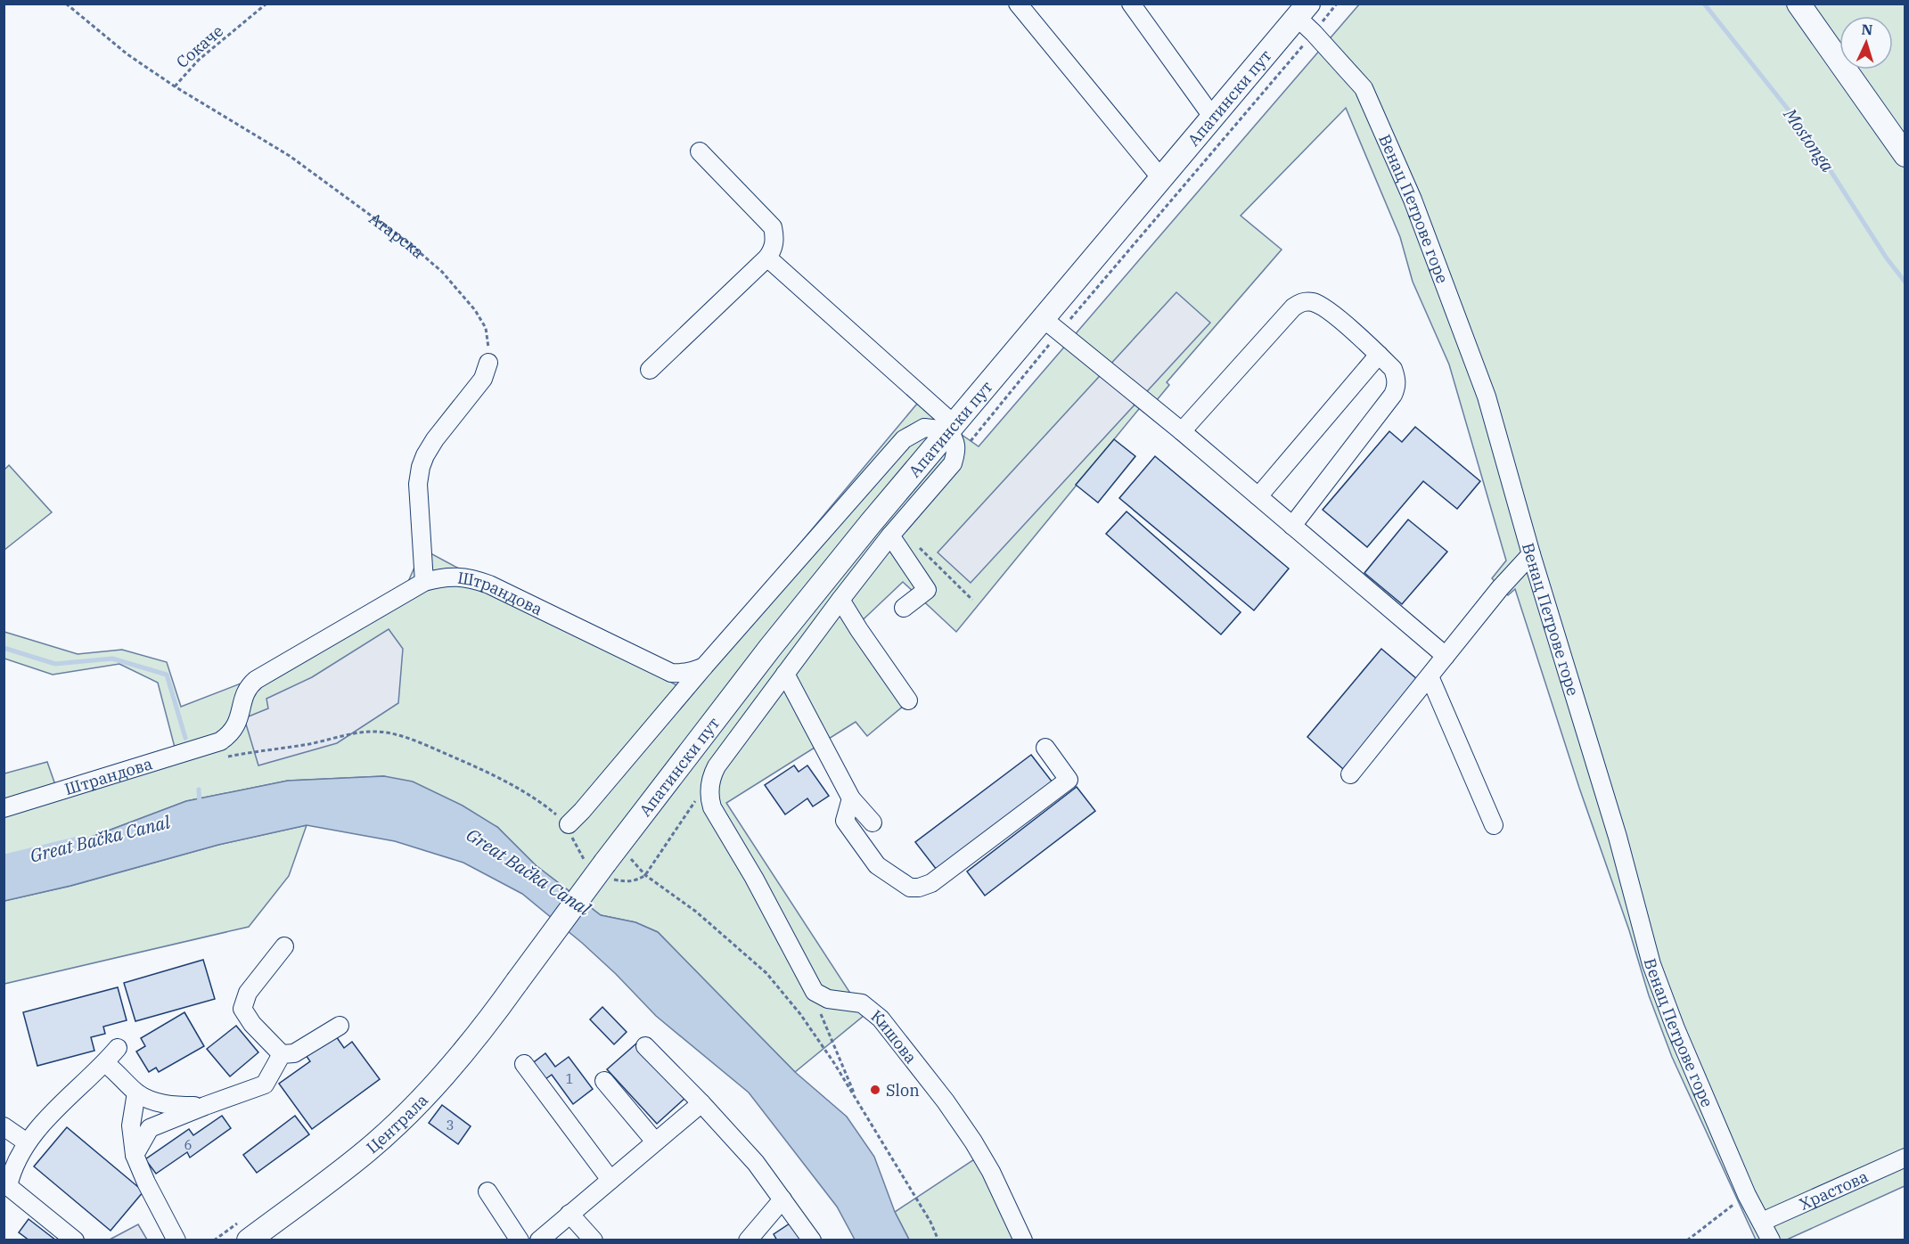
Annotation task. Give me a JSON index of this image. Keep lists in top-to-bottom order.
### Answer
{
  "streets": {
    "main road": ["Апатински пут", "Централа"],
    "street": [
      "Венац Петрове горе",
      "Штрандова",
      "Кишова",
      "Храстова"
    ],
    "path": ["Сокаче", "Атарска"]
  },
  "crossings": [
    ["Сокаче", "Атарска"],
    ["Апатински пут", "Венац Петрове горе"],
    ["Апатински пут", "Централа"],
    ["Венац Петрове горе", "Храстова"]
  ],
  "water": ["Mostonga", "Great Bačka Canal"],
  "places": ["Slon"],
  "house_numbers": ["1", "3", "6"],
  "north": "top"
}
